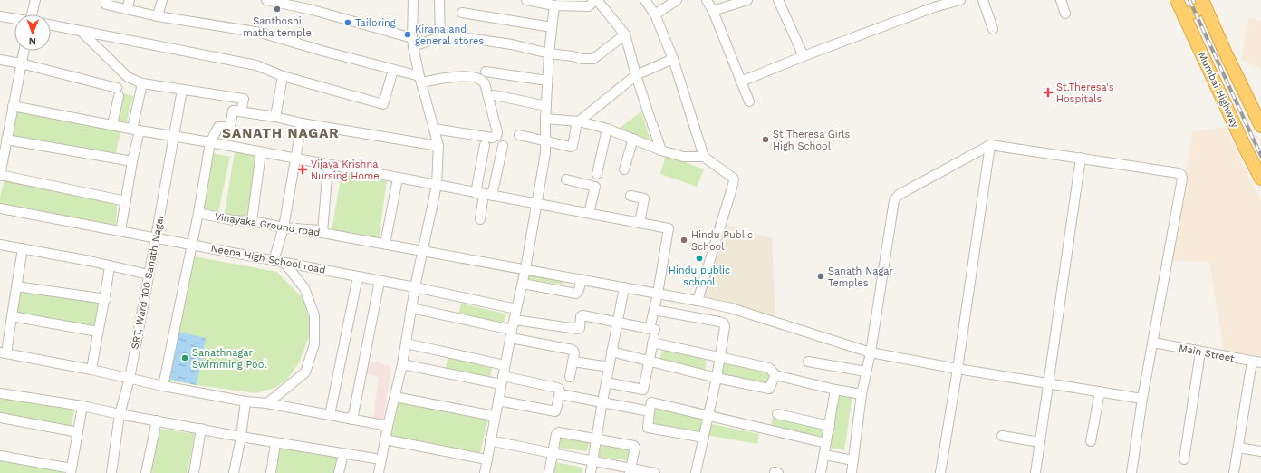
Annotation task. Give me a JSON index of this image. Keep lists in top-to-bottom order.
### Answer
{
  "streets": {
    "highway": ["Mumbai Highway"],
    "street": [
      "Vinayaka Ground road",
      "Neena High School road",
      "SRT, Ward 100 Sanath Nagar",
      "Main Street"
    ]
  },
  "crossings": [
    ["Neena High School road", "SRT, Ward 100 Sanath Nagar"]
  ],
  "districts": ["SANATH NAGAR"],
  "places": {
    "other": [
      "Santhoshi matha temple",
      "Tailoring",
      "Kirana and general stores",
      "St Theresa Girls High School",
      "Hindu Public School",
      "Hindu public school",
      "Sanath Nagar Temples",
      "Sanathnagar Swimming Pool"
    ],
    "health": ["St.Theresa's Hospitals", "Vijaya Krishna Nursing Home"]
  },
  "north": "bottom"
}
